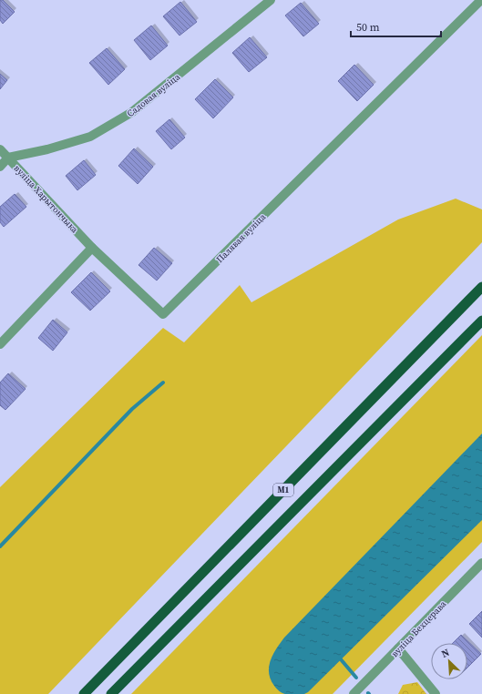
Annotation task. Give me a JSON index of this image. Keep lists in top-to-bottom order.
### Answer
{
  "streets": {
    "highway": ["М1"],
    "street": [
      "Садовая вуліца",
      "вуліца Харытончыка",
      "Палявая вуліца",
      "вуліца Бехцерава"
    ]
  },
  "crossings": [
    ["Садовая вуліца", "вуліца Харытончыка"],
    ["вуліца Харытончыка", "Палявая вуліца"]
  ],
  "scale_bar": "50 m",
  "north": "top left"
}
